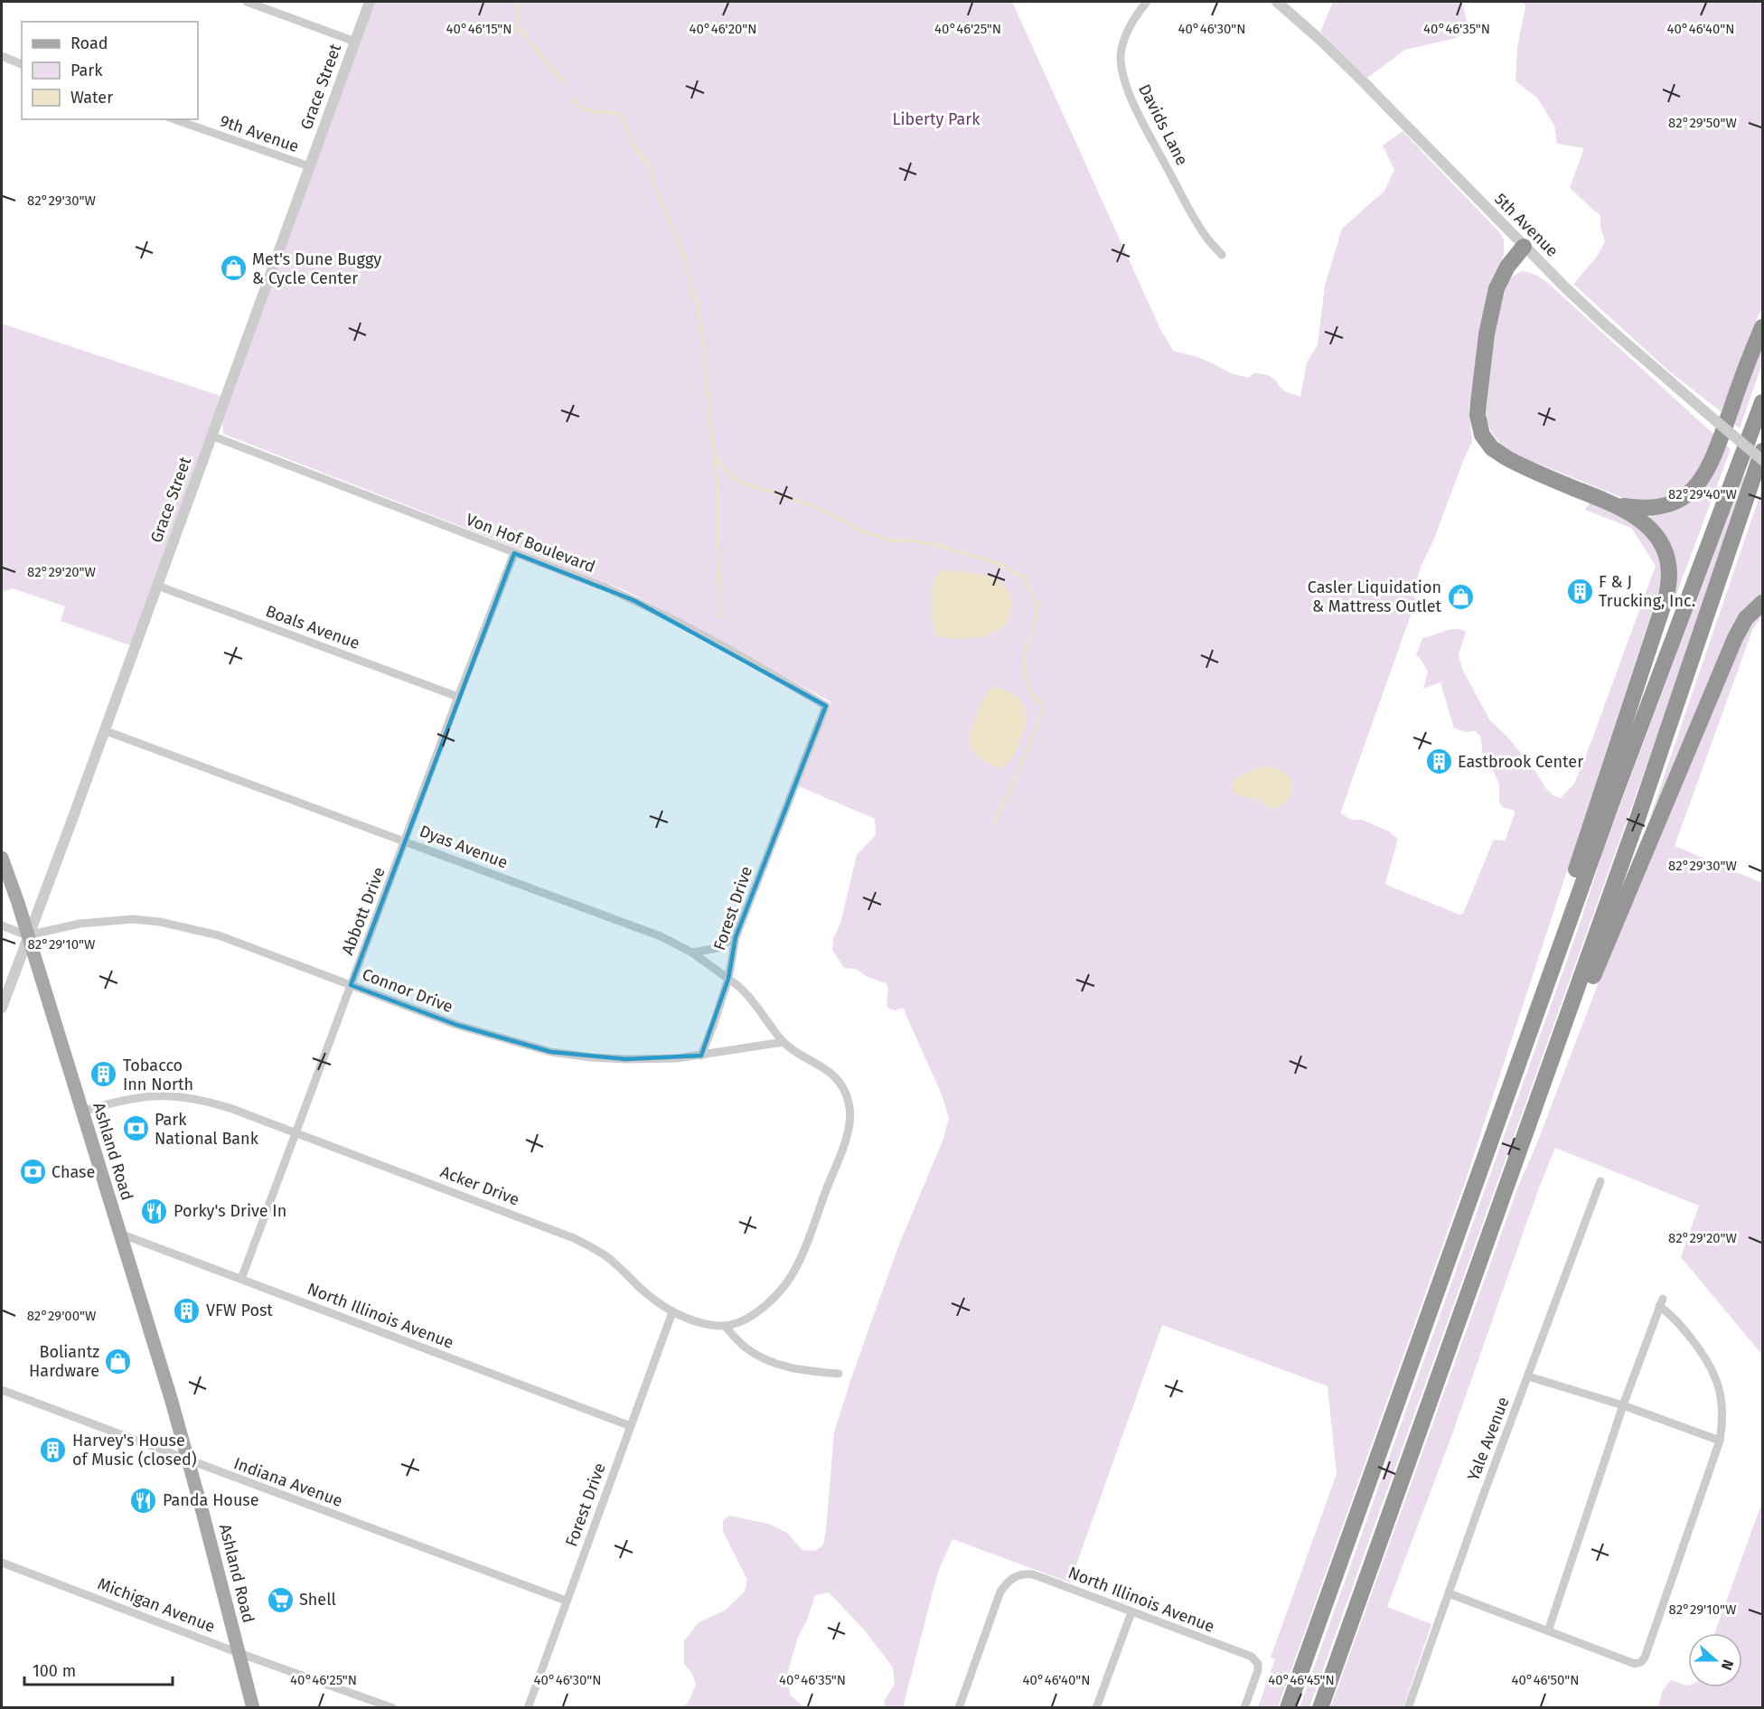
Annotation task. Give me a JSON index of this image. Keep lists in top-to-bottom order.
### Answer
{
  "streets": {
    "main road": ["Ashland Road"],
    "street": [
      "Grace Street",
      "Davids Lane",
      "9th Avenue",
      "5th Avenue",
      "Von Hof Boulevard",
      "Boals Avenue",
      "Dyas Avenue",
      "Forest Drive",
      "Abbott Drive",
      "Connor Drive",
      "Acker Drive",
      "North Illinois Avenue",
      "Yale Avenue",
      "Indiana Avenue",
      "Michigan Avenue"
    ]
  },
  "crossings": [
    ["Grace Street", "9th Avenue"],
    ["Grace Street", "Von Hof Boulevard"],
    ["Grace Street", "Boals Avenue"],
    ["Grace Street", "Dyas Avenue"],
    ["Grace Street", "Connor Drive"],
    ["Grace Street", "Ashland Road"],
    ["Von Hof Boulevard", "Forest Drive"],
    ["Von Hof Boulevard", "Abbott Drive"],
    ["Boals Avenue", "Abbott Drive"],
    ["Dyas Avenue", "Forest Drive"],
    ["Dyas Avenue", "Abbott Drive"],
    ["Forest Drive", "Acker Drive"],
    ["Forest Drive", "North Illinois Avenue"],
    ["Forest Drive", "Indiana Avenue"],
    ["Abbott Drive", "Connor Drive"],
    ["Abbott Drive", "Acker Drive"],
    ["Abbott Drive", "North Illinois Avenue"],
    ["Connor Drive", "Ashland Road"],
    ["Ashland Road", "Acker Drive"],
    ["Ashland Road", "North Illinois Avenue"],
    ["Ashland Road", "Indiana Avenue"],
    ["Ashland Road", "Michigan Avenue"]
  ],
  "parks": ["Liberty Park"],
  "places": {
    "shop": ["Met's Dune Buggy & Cycle Center", "Casler Liquidation & Mattress Outlet", "Boliantz Hardware"],
    "building": [
      "F & J Trucking, Inc.",
      "Eastbrook Center",
      "Tobacco Inn North",
      "VFW Post",
      "Harvey's House of Music (closed)"
    ],
    "bank": ["Park National Bank", "Chase"],
    "restaurant": ["Porky's Drive In", "Panda House"],
    "supermarket": ["Shell"]
  },
  "legend": ["Road", "Park", "Water"],
  "scale_bar": "100 m",
  "north": "right",
  "coordinates": [
    "40°46'15\"N",
    "40°46'20\"N",
    "40°46'25\"N",
    "40°46'30\"N",
    "40°46'35\"N",
    "40°46'40\"N",
    "82°29'50\"W",
    "82°29'30\"W",
    "82°29'40\"W",
    "82°29'20\"W",
    "82°29'10\"W",
    "82°29'00\"W",
    "40°46'45\"N",
    "40°46'50\"N"
  ]
}
